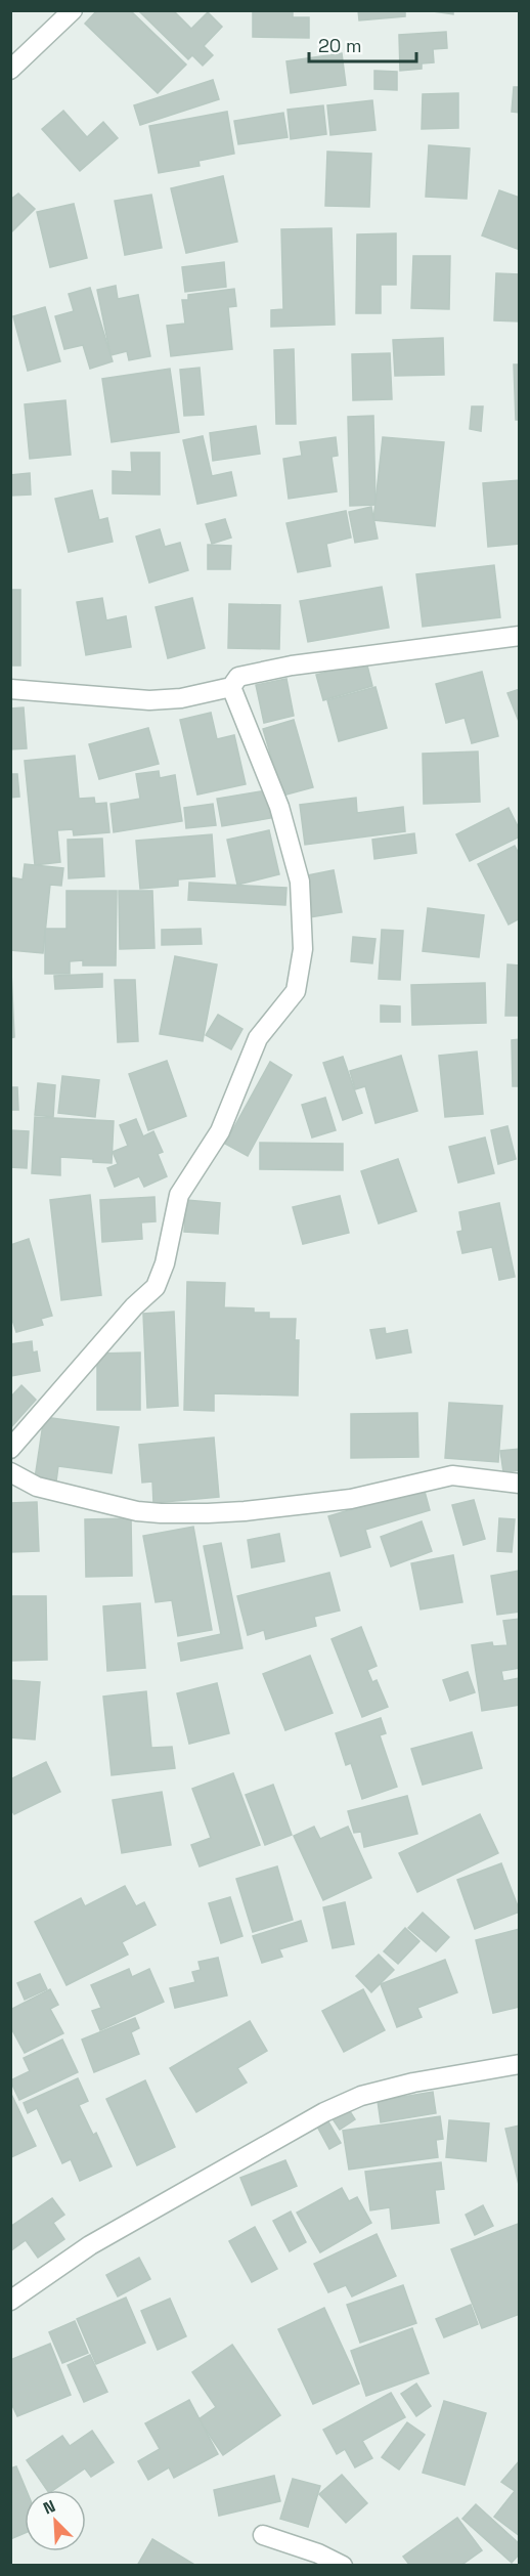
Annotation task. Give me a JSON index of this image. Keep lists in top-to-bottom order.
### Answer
{
  "scale_bar": "20 m",
  "north": "top left"
}
